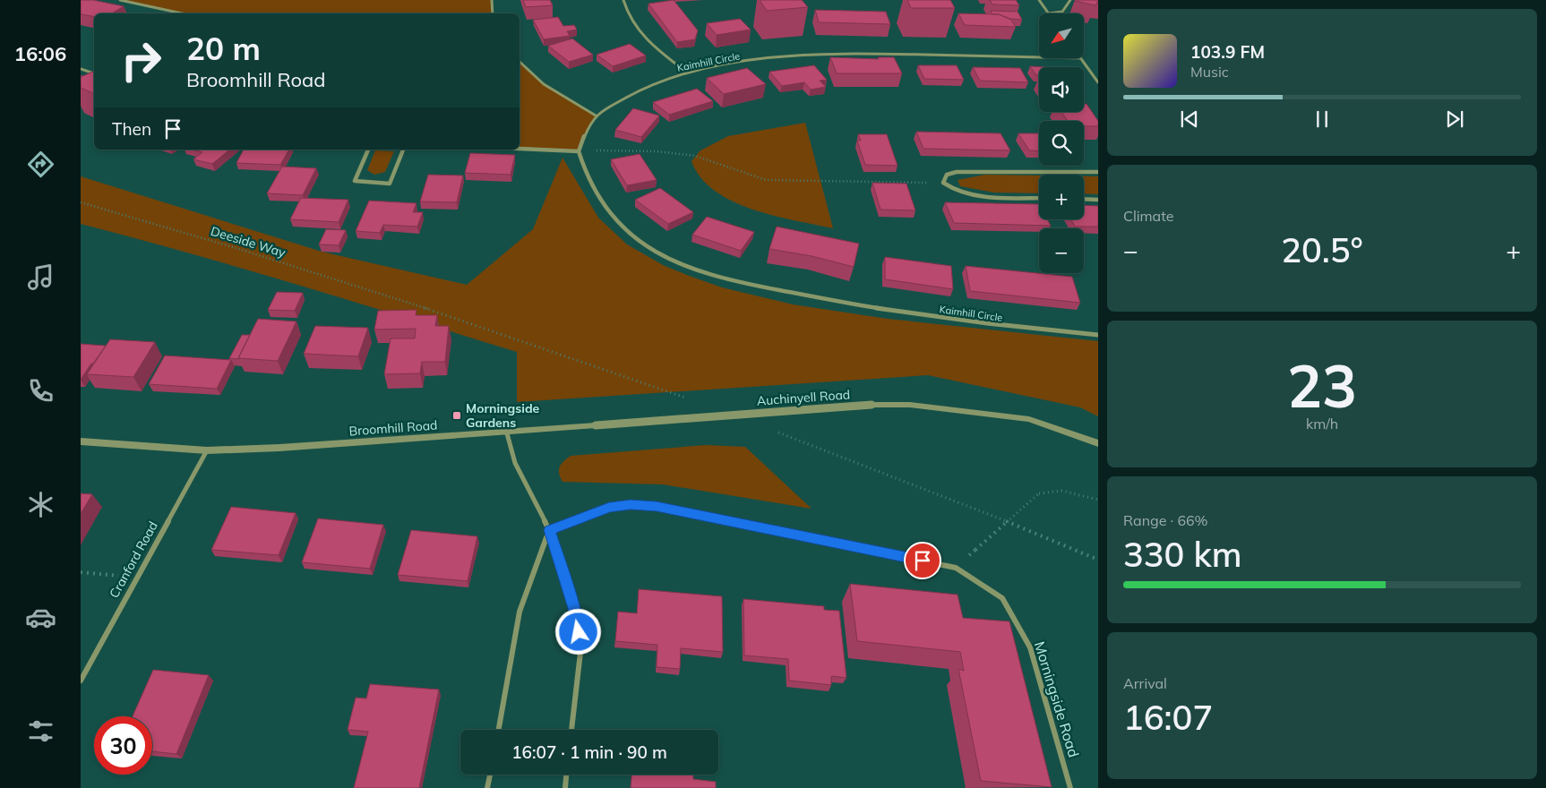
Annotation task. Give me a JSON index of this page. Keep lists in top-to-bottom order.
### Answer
{
  "streets": {
    "street": [
      "Kaimhill Circle",
      "Auchinyell Road",
      "Broomhill Road",
      "Cranford Road",
      "Morningside Road"
    ],
    "path": ["Deeside Way"]
  },
  "crossings": [
    ["Auchinyell Road", "Broomhill Road"],
    ["Broomhill Road", "Cranford Road"]
  ],
  "places": {
    "transit": ["Morningside Gardens"]
  },
  "north": "bottom left",
  "page": {
    "tabs": "16:06",
    "map_buttons": ["+", "−"],
    "turn": ["20 m", "Broomhill Road"],
    "song": ["103.9 FM", "Music"],
    "then": "Then",
    "tile": [
      "Climate",
      ["23", "km/h"],
      ["Range · 66%", "330 km"],
      ["Arrival", "16:07"]
    ],
    "heat": ["−", "20.5°", "+"],
    "limit": "30",
    "trip": "16:07 · 1 min · 90 m"
  }
}
